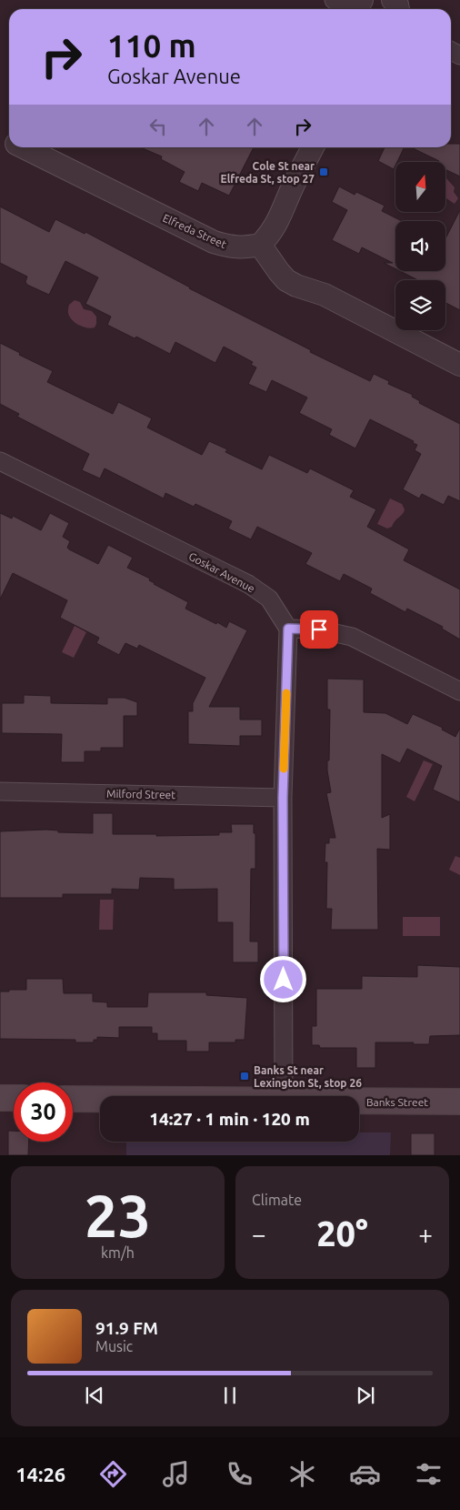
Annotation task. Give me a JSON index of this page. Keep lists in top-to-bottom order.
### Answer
{
  "streets": {
    "main road": ["Banks Street"],
    "street": ["Elfreda Street", "Goskar Avenue", "Milford Street"]
  },
  "places": {
    "transit": ["Cole St near Elfreda St, stop 27", "Banks St near Lexington St, stop 26"]
  },
  "north": "top",
  "page": {
    "turn": ["110 m", "Goskar Avenue"],
    "limit": "30",
    "trip": "14:27 · 1 min · 120 m",
    "tile": [
      ["23", "km/h"],
      "Climate"
    ],
    "heat": ["−", "20°", "+"],
    "song": ["91.9 FM", "Music"],
    "tabs": "14:26"
  }
}
